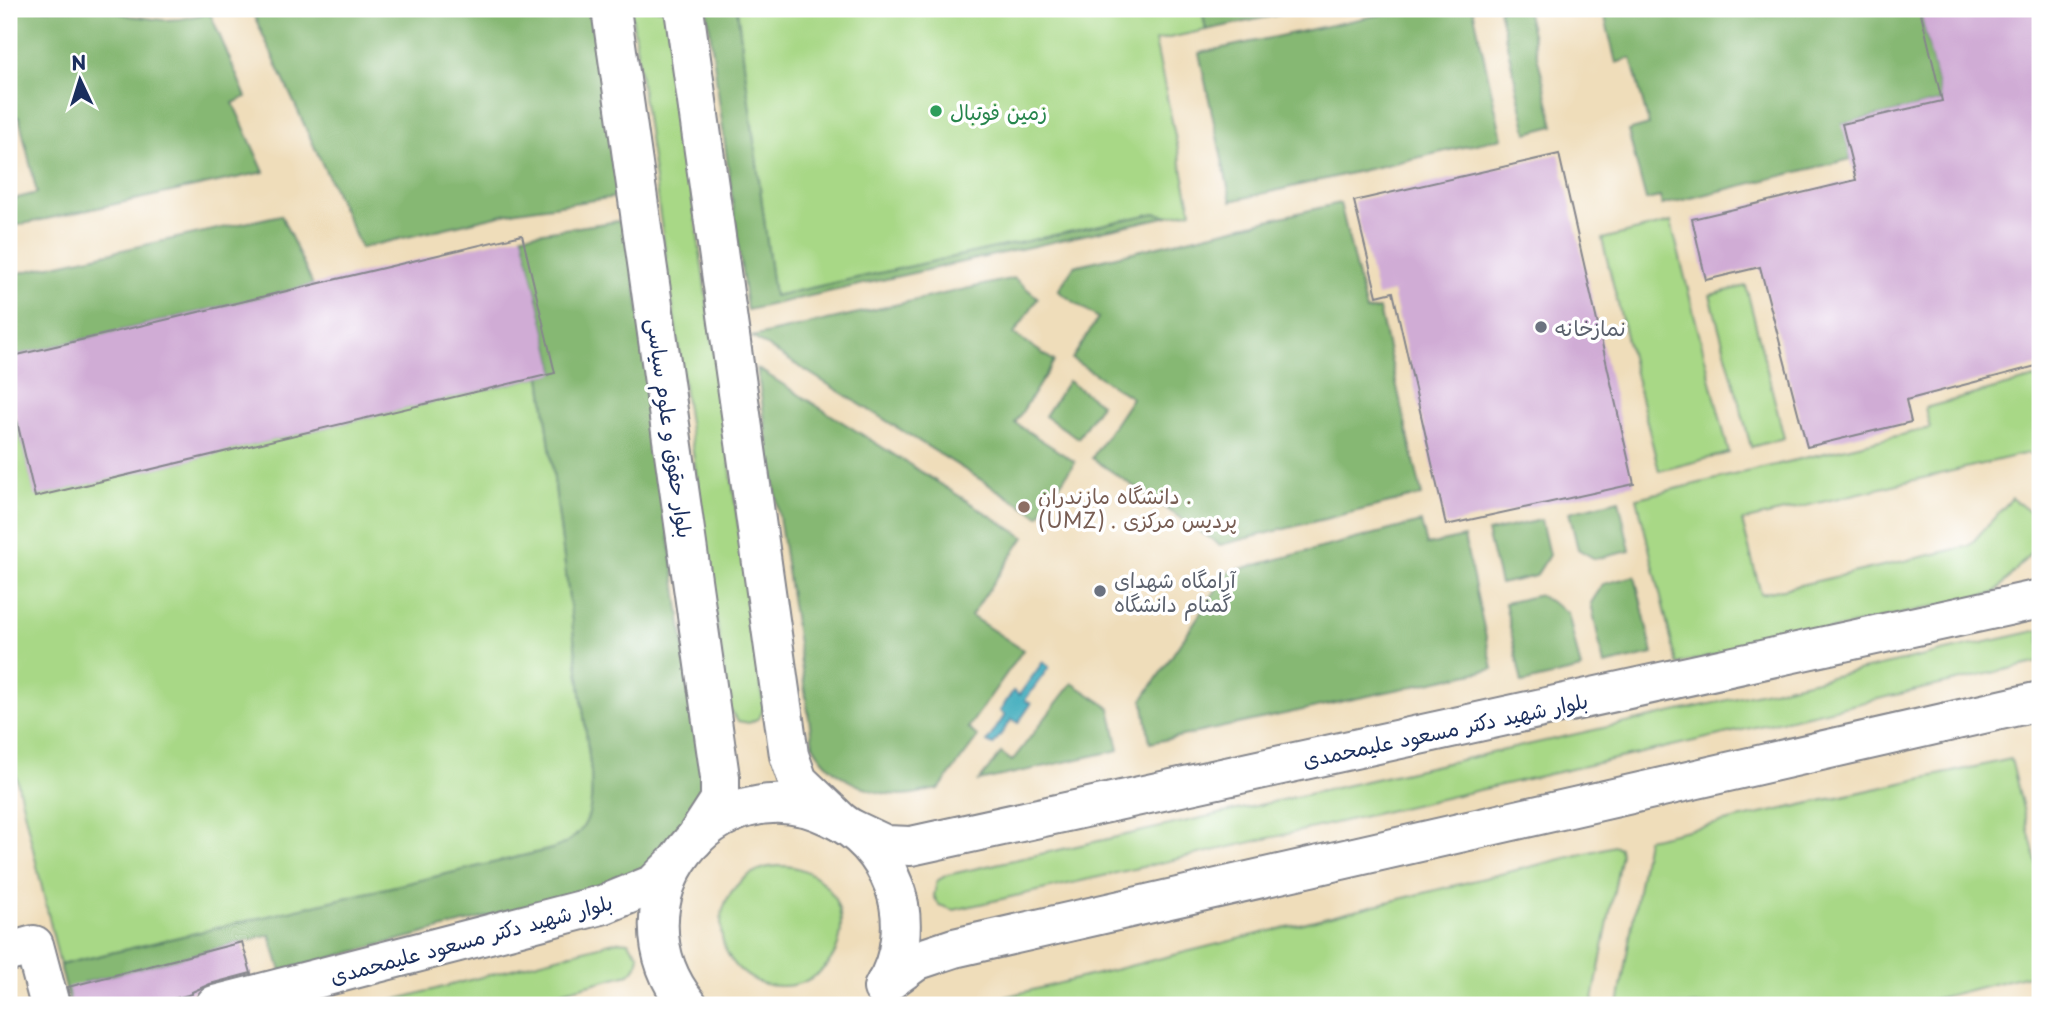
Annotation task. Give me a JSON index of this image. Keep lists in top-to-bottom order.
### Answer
{
  "streets": {
    "main road": ["بلوار حقوق و علوم سیاسی", "بلوار شهید دکتر مسعود علیمحمدی"]
  },
  "crossings": [
    ["بلوار حقوق و علوم سیاسی", "بلوار شهید دکتر مسعود علیمحمدی"]
  ],
  "places": [
    "زمین فوتبال",
    "نمازخانه",
    "دانشگاه مازندران . (UMZ) . پردیس مرکزی",
    "آرامگاه شهدای گمنام دانشگاه"
  ],
  "north": "top"
}
